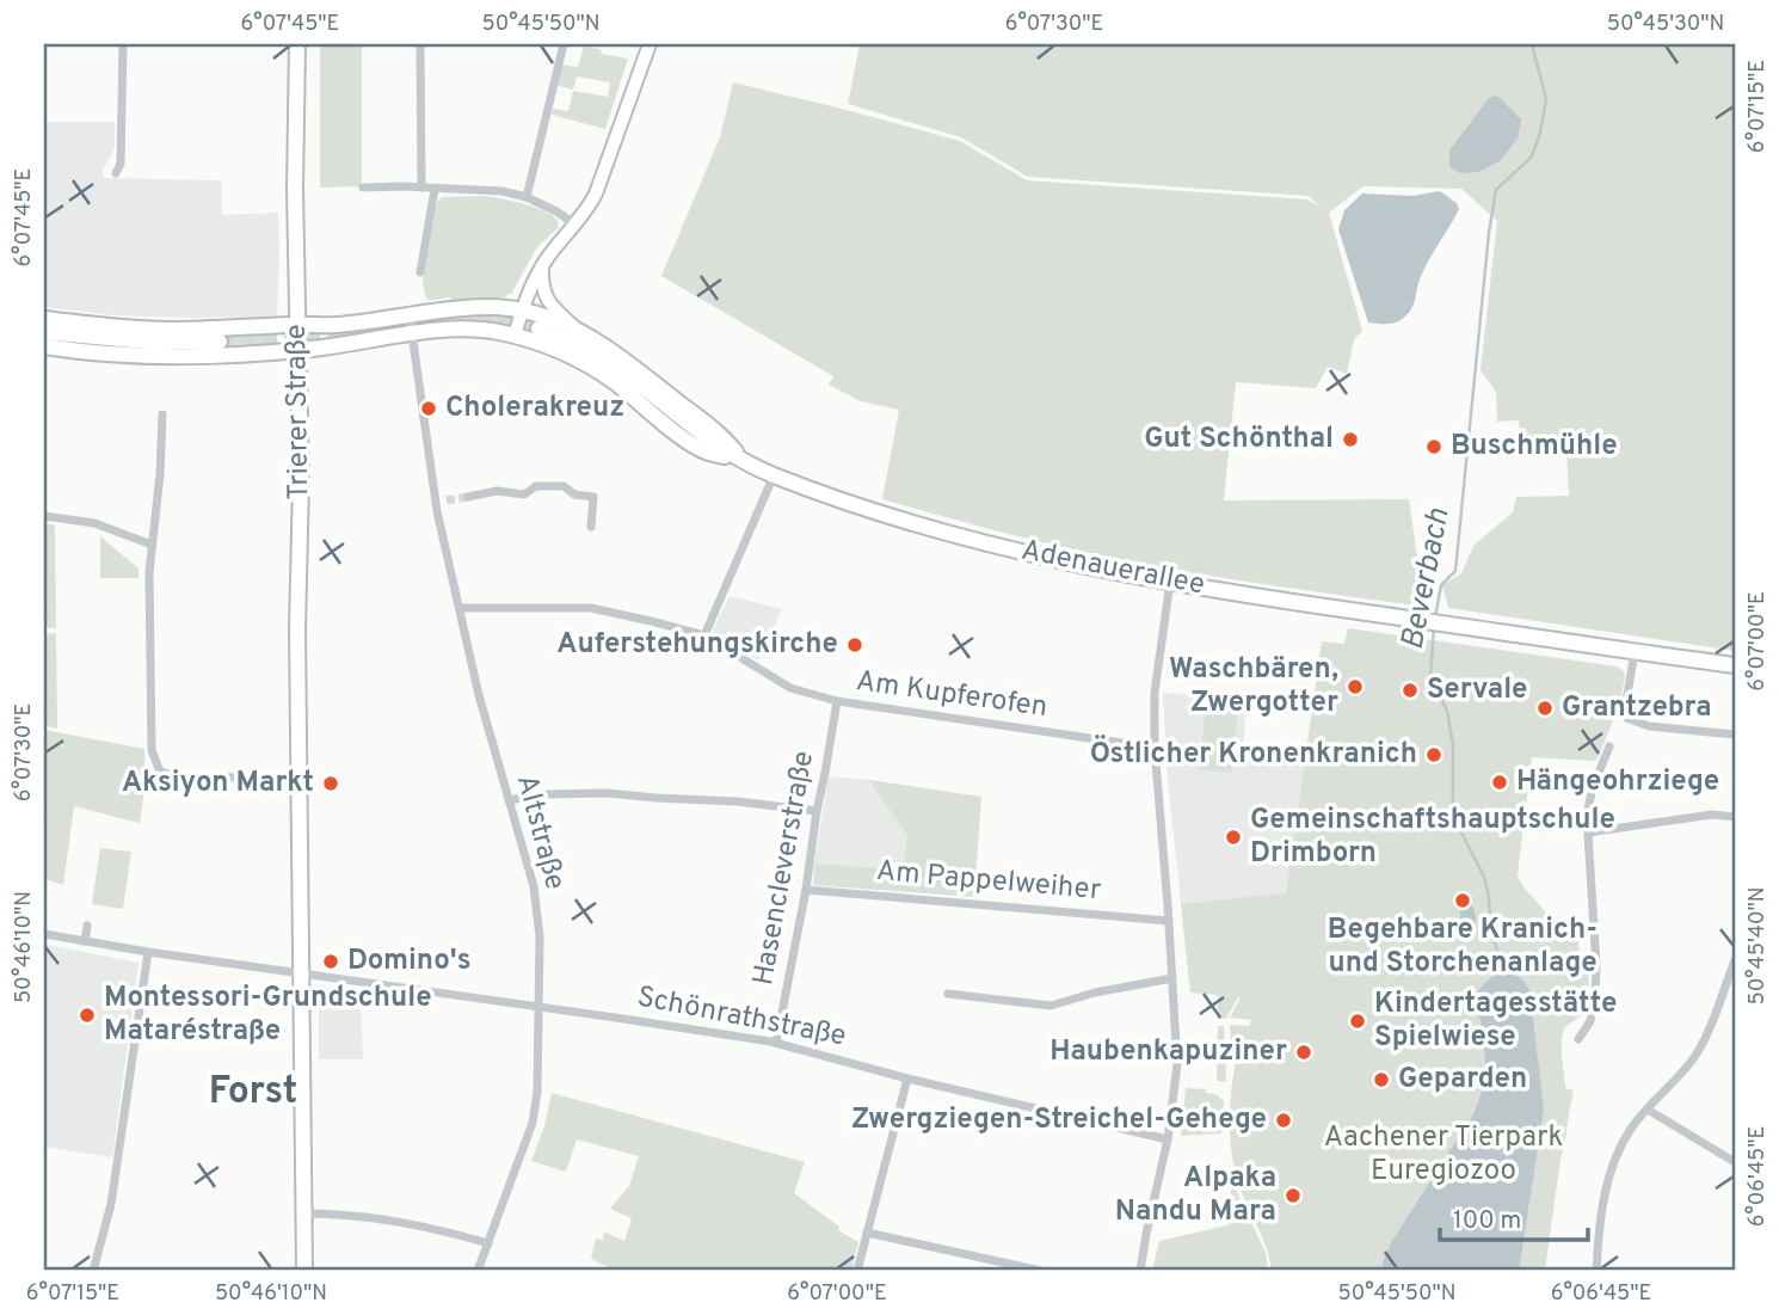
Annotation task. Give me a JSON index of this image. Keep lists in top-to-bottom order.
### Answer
{
  "streets": {
    "main road": ["Trierer Straße", "Adenauerallee"],
    "street": [
      "Am Kupferofen",
      "Altstraße",
      "Hasencleverstraße",
      "Am Pappelweiher",
      "Schönrathstraße"
    ]
  },
  "crossings": [
    ["Trierer Straße", "Schönrathstraße"],
    ["Am Kupferofen", "Altstraße"],
    ["Am Kupferofen", "Hasencleverstraße"],
    ["Altstraße", "Schönrathstraße"],
    ["Hasencleverstraße", "Am Pappelweiher"],
    ["Hasencleverstraße", "Schönrathstraße"]
  ],
  "districts": ["Forst"],
  "water": ["Beverbach"],
  "parks": ["Aachener Tierpark Euregiozoo"],
  "places": [
    "Cholerakreuz",
    "Gut Schönthal",
    "Buschmühle",
    "Auferstehungskirche",
    "Waschbären, Zwergotter",
    "Servale",
    "Grantzebra",
    "Östlicher Kronenkranich",
    "Hängeohrziege",
    "Aksiyon Markt",
    "Gemeinschaftshauptschule Drimborn",
    "Begehbare Kranich- und Storchenanlage",
    "Domino's",
    "Montessori-Grundschule Mataréstraße",
    "Kindertagesstätte Spielwiese",
    "Haubenkapuziner",
    "Geparden",
    "Zwergziegen-Streichel-Gehege",
    "Alpaka Nandu Mara"
  ],
  "scale_bar": "100 m",
  "coordinates": [
    "6°07'45\"E",
    "50°45'50\"N",
    "6°07'30\"E",
    "50°45'30\"N",
    "6°07'15\"E",
    "6°07'00\"E",
    "50°45'40\"N",
    "50°46'10\"N",
    "6°06'45\"E"
  ]
}
